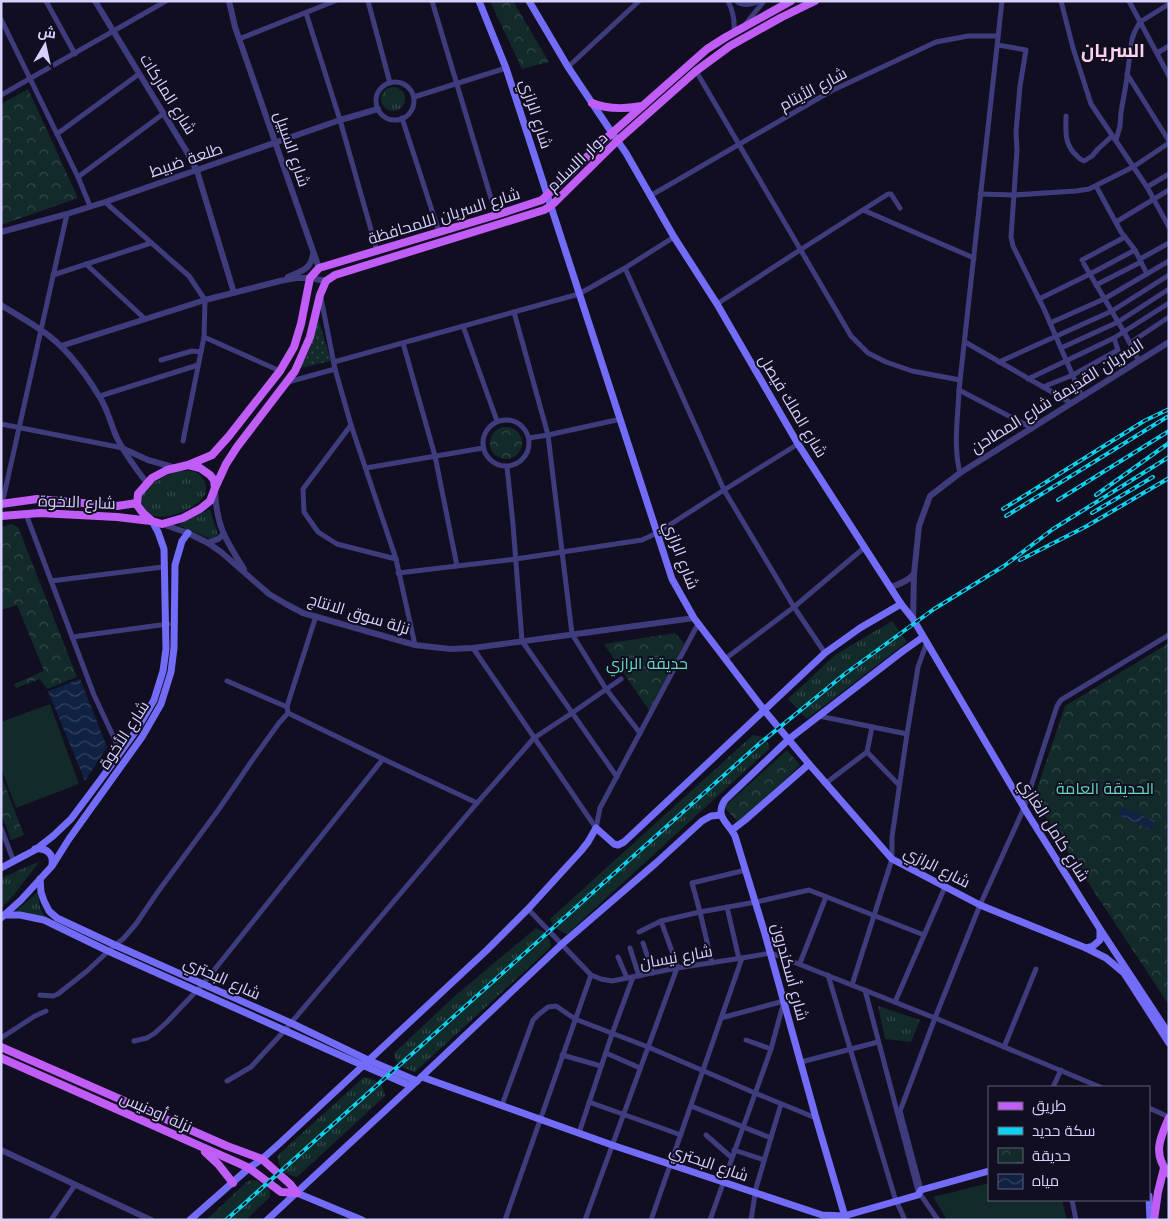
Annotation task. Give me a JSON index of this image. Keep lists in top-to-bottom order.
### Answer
{
  "streets": {
    "main road": [
      "شارع الرازي",
      "دوار االسلام",
      "شارع السريان لللمحافظة",
      "شارع الملك فيصل",
      "شارع الاخوة",
      "شارع الأخوة",
      "شارع كامل الغازي",
      "شارع أسكندرون",
      "شارع البحتري",
      "نزلة أودنيس"
    ],
    "street": [
      "شارع الأيتام",
      "شارع الماركات",
      "شارع السبيل",
      "طلعة ضبيط",
      "السريان القديمة شارع المطاحن",
      "نزلة سوق الانتاج",
      "شارع نيسان"
    ]
  },
  "crossings": [
    ["شارع الأيتام", "شارع الملك فيصل"],
    ["شارع الماركات", "طلعة ضبيط"],
    ["شارع الرازي", "دوار االسلام"],
    ["شارع الرازي", "شارع السريان لللمحافظة"],
    ["شارع الرازي", "نزلة سوق الانتاج"],
    ["شارع السبيل", "طلعة ضبيط"],
    ["شارع السبيل", "شارع السريان لللمحافظة"],
    ["دوار االسلام", "شارع الملك فيصل"],
    ["شارع السريان لللمحافظة", "شارع الملك فيصل"],
    ["شارع الملك فيصل", "شارع كامل الغازي"],
    ["شارع الاخوة", "شارع الأخوة"],
    ["شارع الأخوة", "شارع البحتري"],
    ["شارع نيسان", "شارع أسكندرون"],
    ["شارع أسكندرون", "شارع البحتري"]
  ],
  "districts": ["السريان"],
  "parks": ["حديقة الرازي", "الحديقة العامة"],
  "legend": [
    "طريق",
    "سكة حديد",
    "حديقة",
    "مياه"
  ],
  "north": "top"
}
